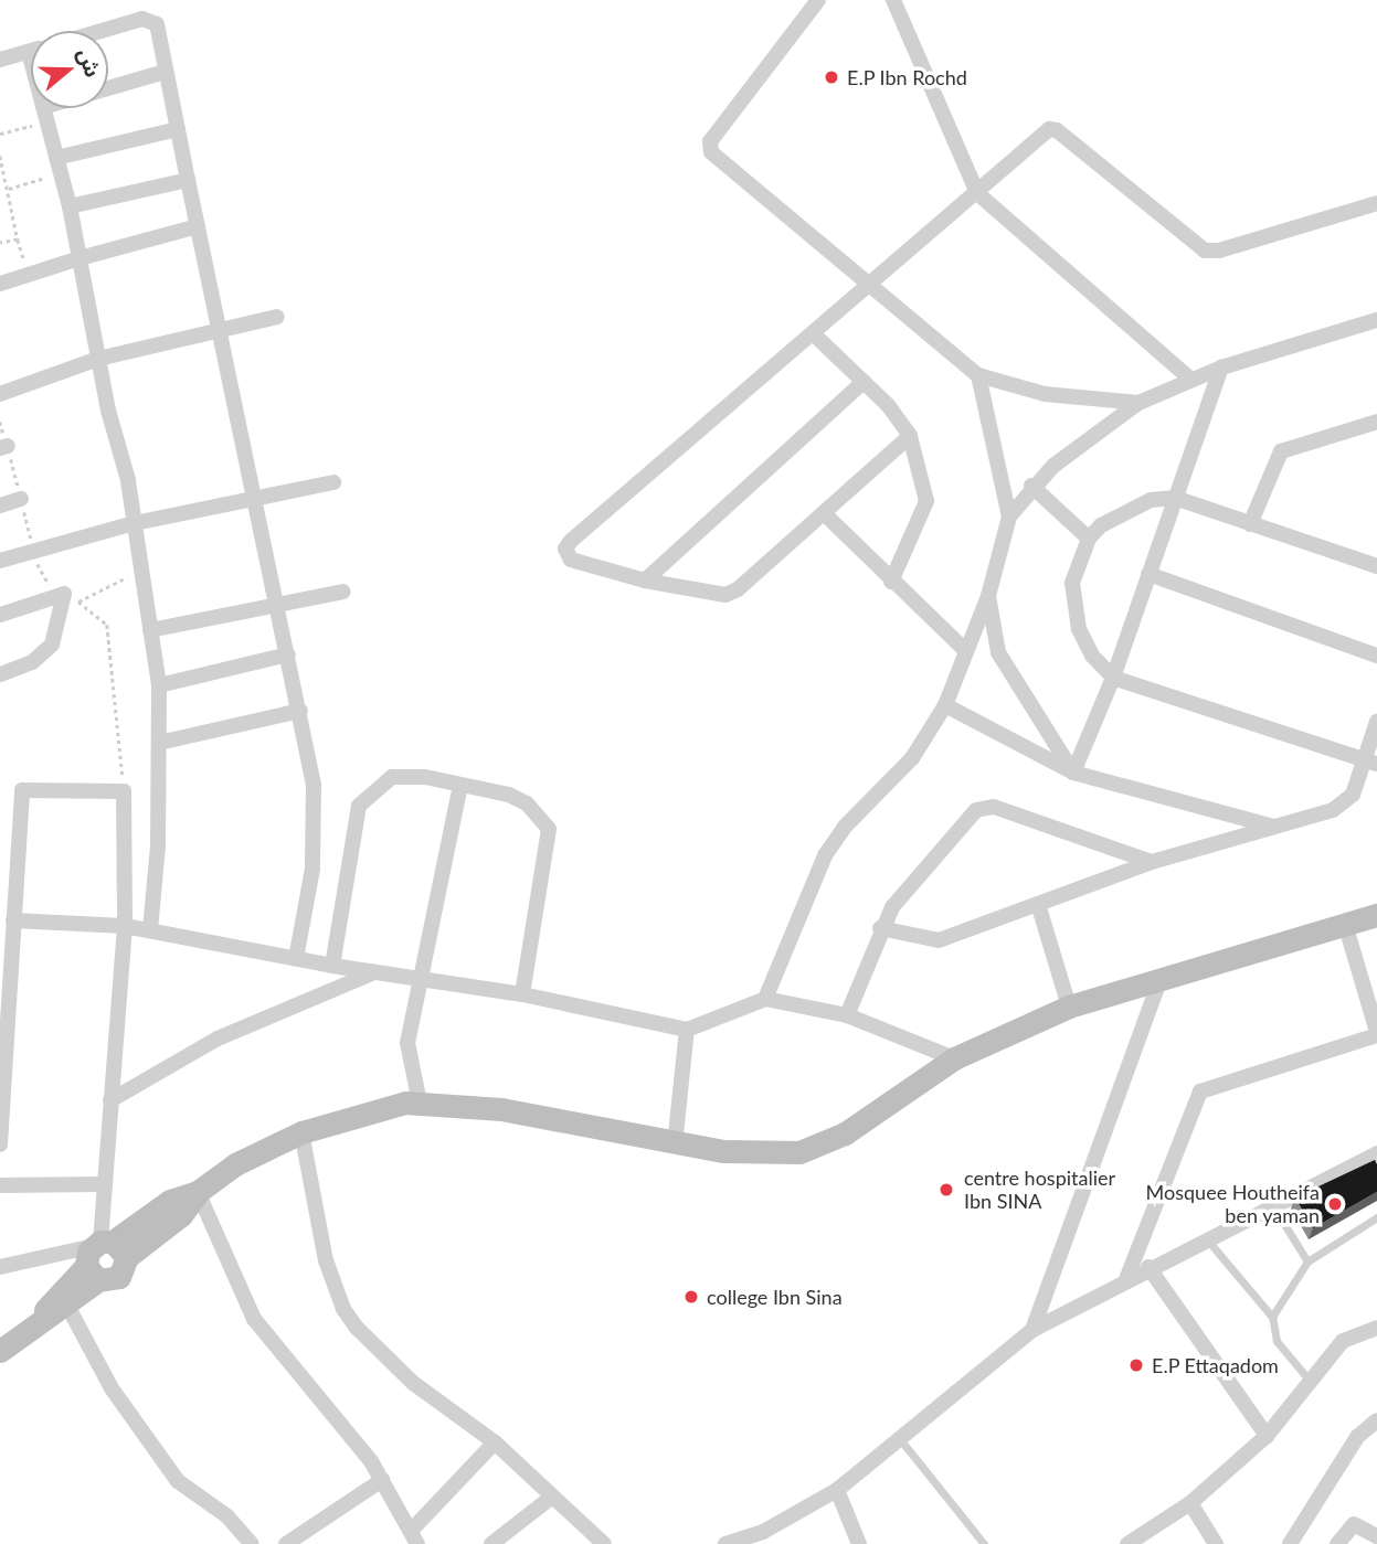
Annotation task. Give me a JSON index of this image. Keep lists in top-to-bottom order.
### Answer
{
  "places": [
    "E.P Ibn Rochd",
    "centre hospitalier Ibn SINA",
    "Mosquee Houtheifa ben yaman",
    "college Ibn Sina",
    "E.P Ettaqadom"
  ],
  "north": "right"
}
